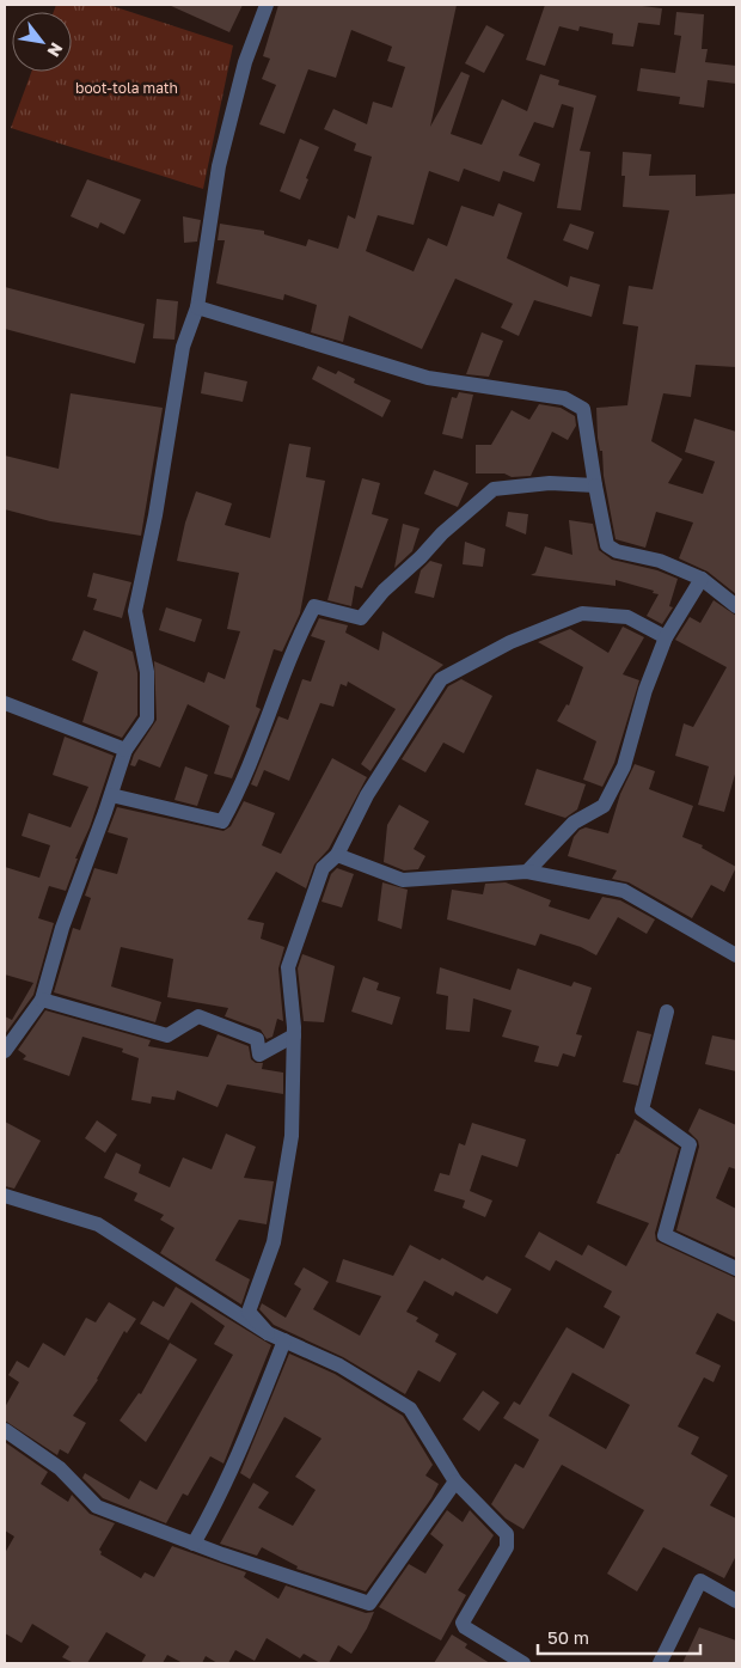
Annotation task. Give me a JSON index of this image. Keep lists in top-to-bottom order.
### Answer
{
  "parks": ["boot-tola math"],
  "scale_bar": "50 m",
  "north": "bottom right"
}
